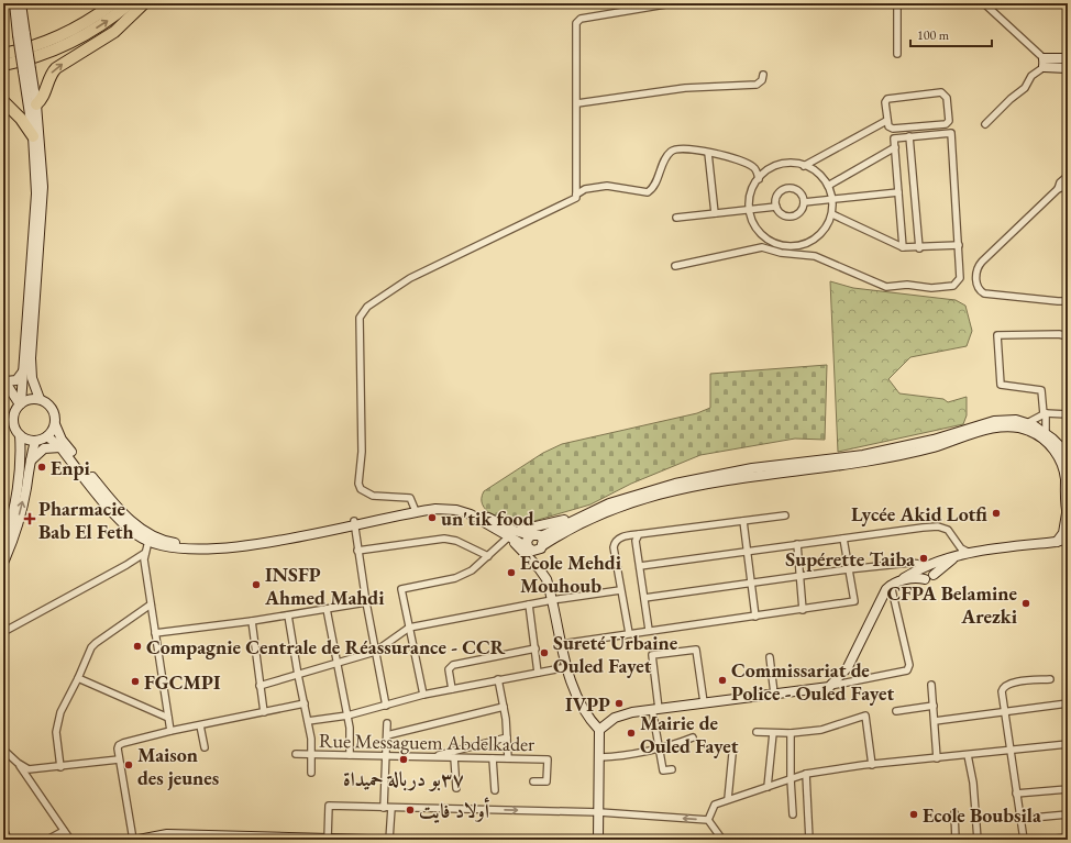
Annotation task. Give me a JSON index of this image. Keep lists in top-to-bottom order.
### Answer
{
  "streets": {
    "street": ["Rue Messaguem Abdelkader"]
  },
  "places": {
    "other": [
      "Enpi",
      "Lycée Akid Lotfi",
      "un'tik food",
      "Supérette Taiba",
      "Ecole Mehdi Mouhoub",
      "INSFP Ahmed Mahdi",
      "CFPA Belamine Arezki",
      "Compagnie Centrale de Réassurance - CCR",
      "Sureté Urbaine Ouled Fayet",
      "Commissariat de Police - Ouled Fayet",
      "FGCMPI",
      "IVPP",
      "Mairie de Ouled Fayet",
      "٣٧بو دربالة حميداة",
      "Maison des jeunes",
      "أولاد فايت",
      "Ecole Boubsila"
    ],
    "health": ["Pharmacie Bab El Feth"]
  },
  "scale_bar": "100 m"
}
